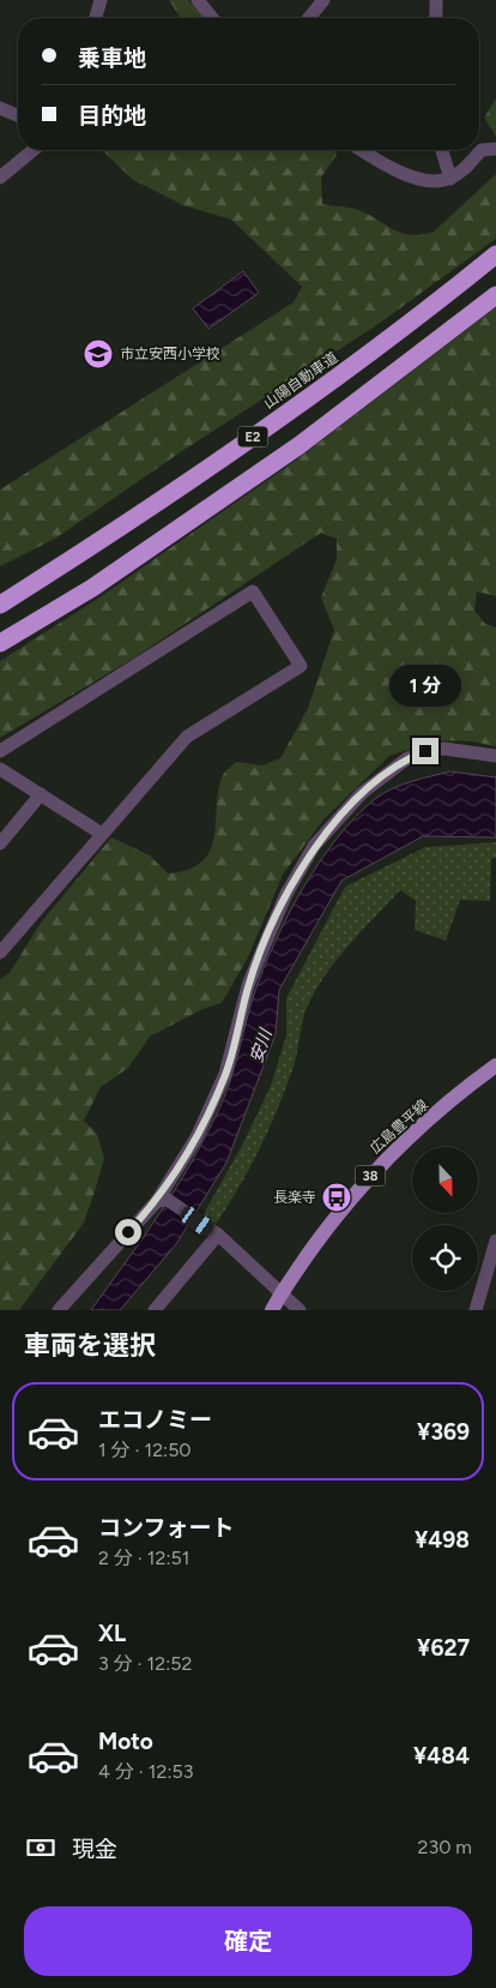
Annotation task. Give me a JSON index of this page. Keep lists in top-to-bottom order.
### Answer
{
  "streets": {
    "highway": ["山陽自動車道", "E2"],
    "main road": ["広島豊平線", "38"]
  },
  "water": ["安川"],
  "places": {
    "school or university": ["市立安西小学校"],
    "bus stop": ["長楽寺"]
  },
  "north": "bottom",
  "page": {
    "banner": ["乗車地", "目的地"],
    "bubble": "1 分",
    "heading": "車両を選択",
    "list": [
      {
        "name": "エコノミー",
        "note": "1 分 · 12:50",
        "value": "¥369"
      },
      {
        "name": "コンフォート",
        "note": "2 分 · 12:51",
        "value": "¥498"
      },
      {
        "name": "XL",
        "note": "3 分 · 12:52",
        "value": "¥627"
      },
      {
        "name": "Moto",
        "note": "4 分 · 12:53",
        "value": "¥484"
      }
    ],
    "pay": ["現金", "230 m"],
    "buttons": "確定"
  }
}
